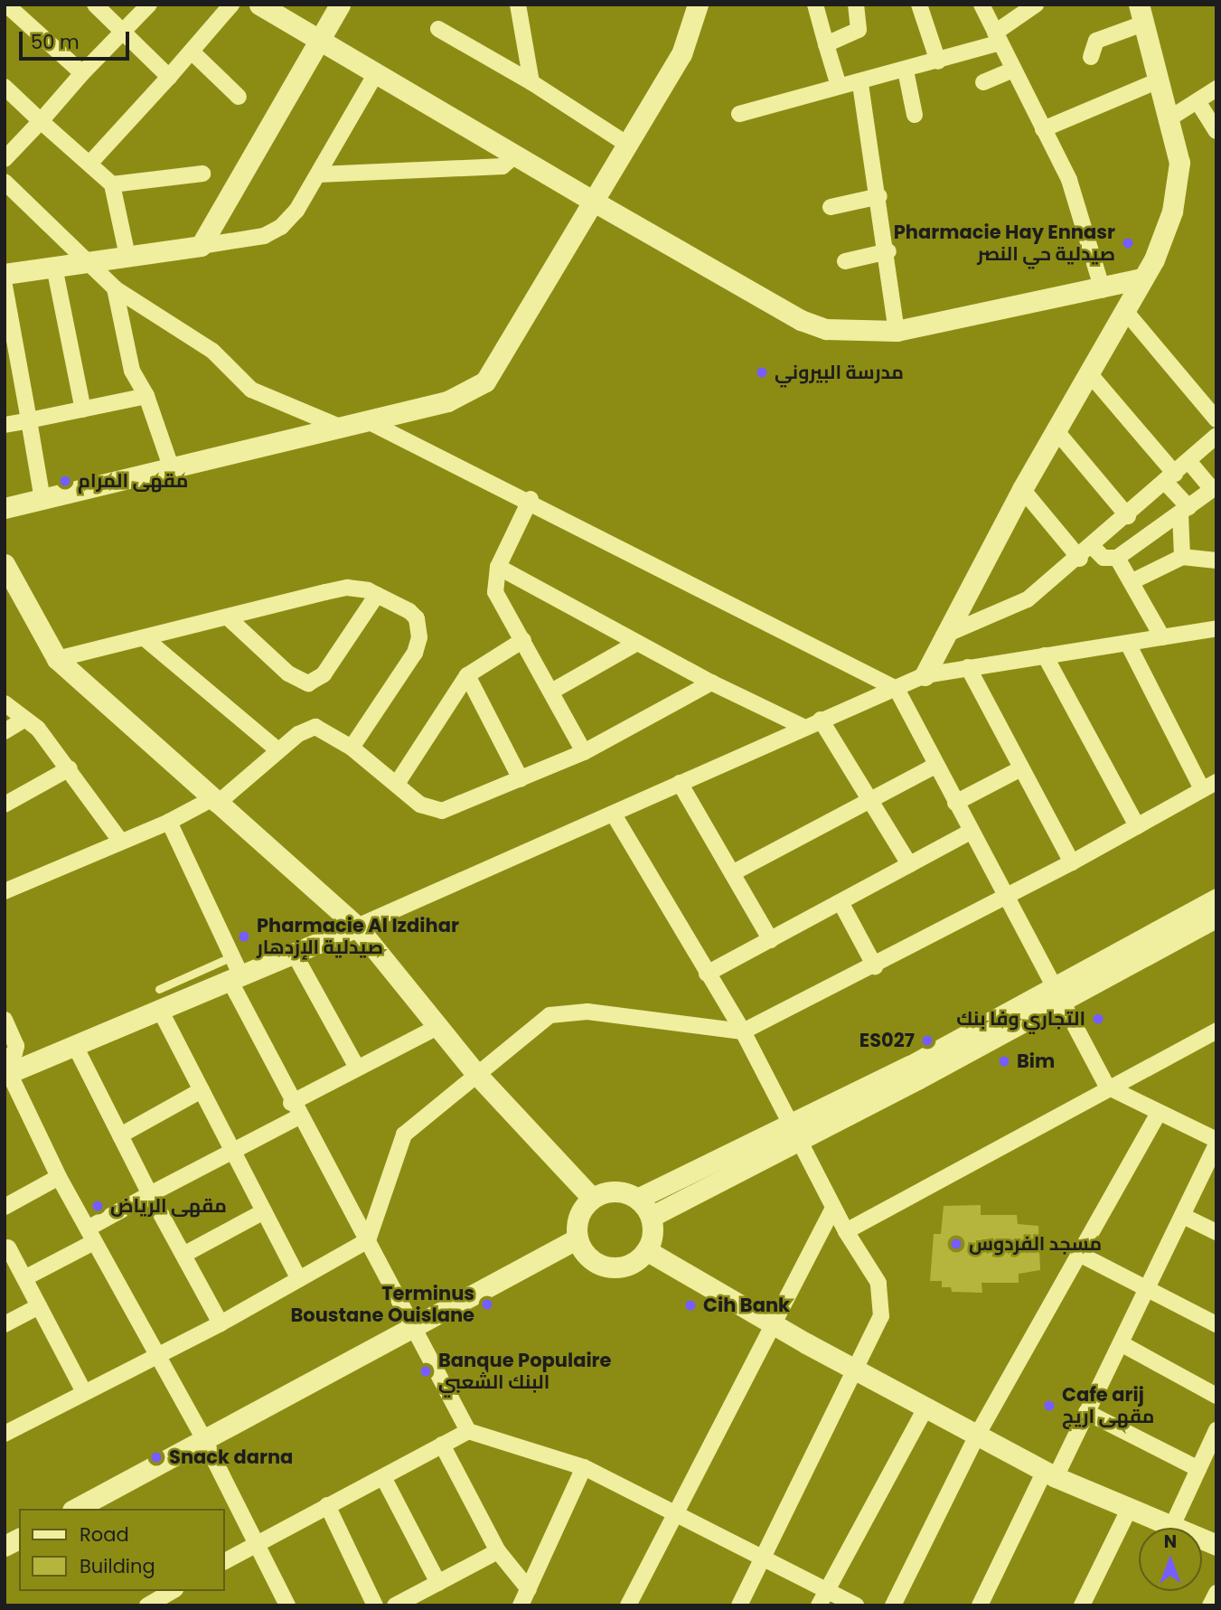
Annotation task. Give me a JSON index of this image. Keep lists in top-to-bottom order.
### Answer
{
  "places": [
    "Pharmacie Hay Ennasr صيدلية حي النصر",
    "مدرسة البيروني",
    "مقهى المرام",
    "Pharmacie Al Izdihar صيدلية الإزدهار",
    "التجاري وفا بنك",
    "ES027",
    "Bim",
    "مقهى الرياض",
    "مسجد الفردوس",
    "Terminus Boustane Ouislane",
    "Cih Bank",
    "Banque Populaire البنك الشعبي",
    "Cafe arij مقهى اريج",
    "Snack darna"
  ],
  "legend": ["Road", "Building"],
  "scale_bar": "50 m",
  "north": "top"
}
